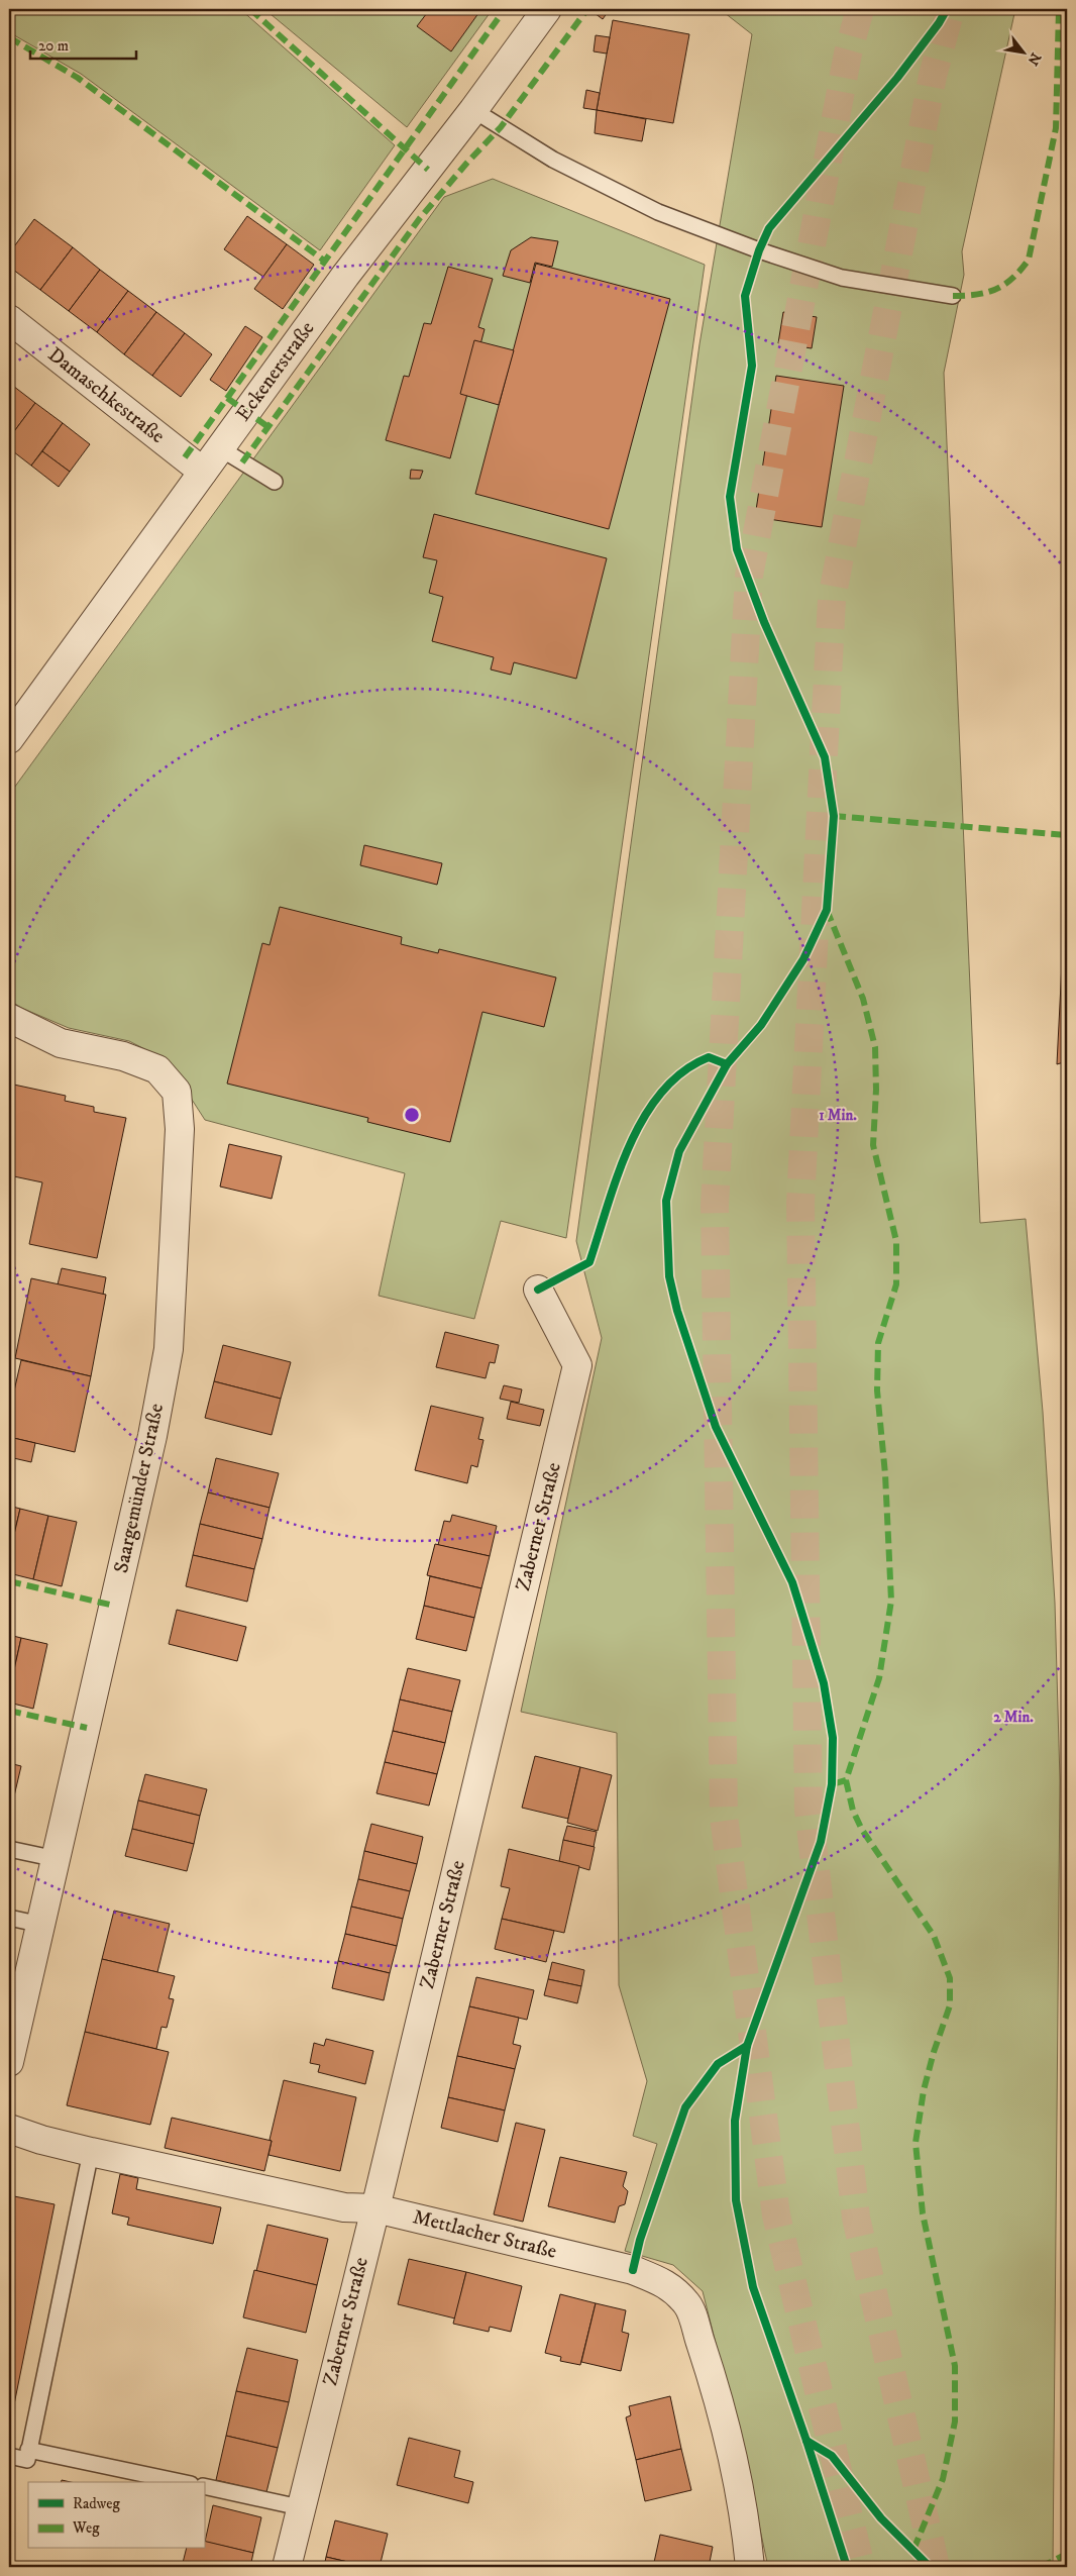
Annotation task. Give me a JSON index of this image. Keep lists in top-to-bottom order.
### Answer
{
  "streets": {
    "street": [
      "Eckenerstraße",
      "Damaschkestraße",
      "Saargemünder Straße",
      "Zaberner Straße",
      "Mettlacher Straße"
    ]
  },
  "crossings": [
    ["Eckenerstraße", "Damaschkestraße"],
    ["Zaberner Straße", "Mettlacher Straße"]
  ],
  "legend": ["Radweg", "Weg"],
  "scale_bar": "20 m",
  "north": "bottom right",
  "rings": ["1 Min.", "2 Min."]
}
